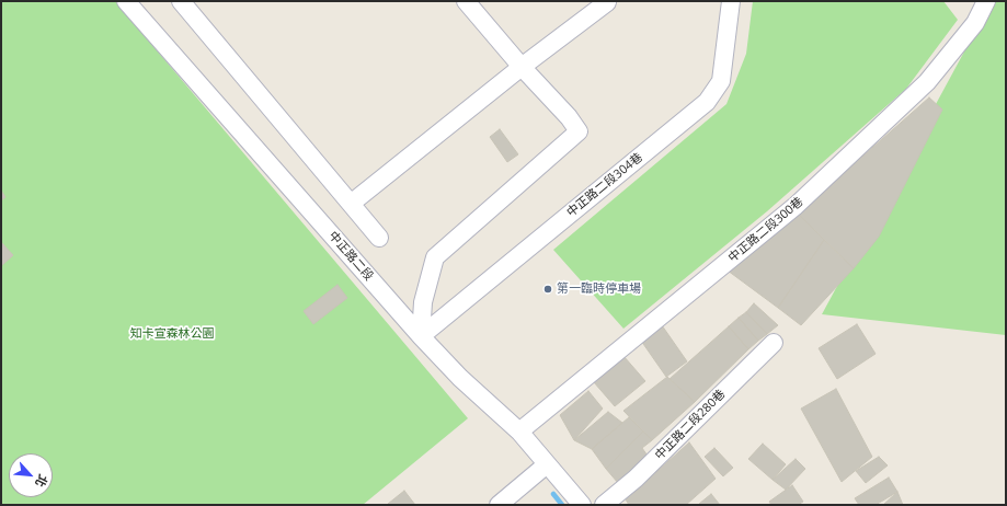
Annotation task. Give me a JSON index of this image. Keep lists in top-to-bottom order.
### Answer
{
  "streets": {
    "street": [
      "中正路二段304巷",
      "中正路二段300巷",
      "中正路二段",
      "中正路二段280巷"
    ]
  },
  "crossings": [
    ["中正路二段304巷", "中正路二段"],
    ["中正路二段300巷", "中正路二段"]
  ],
  "parks": ["知卡宣森林公園"],
  "places": ["第一臨時停車場"],
  "north": "bottom right"
}
